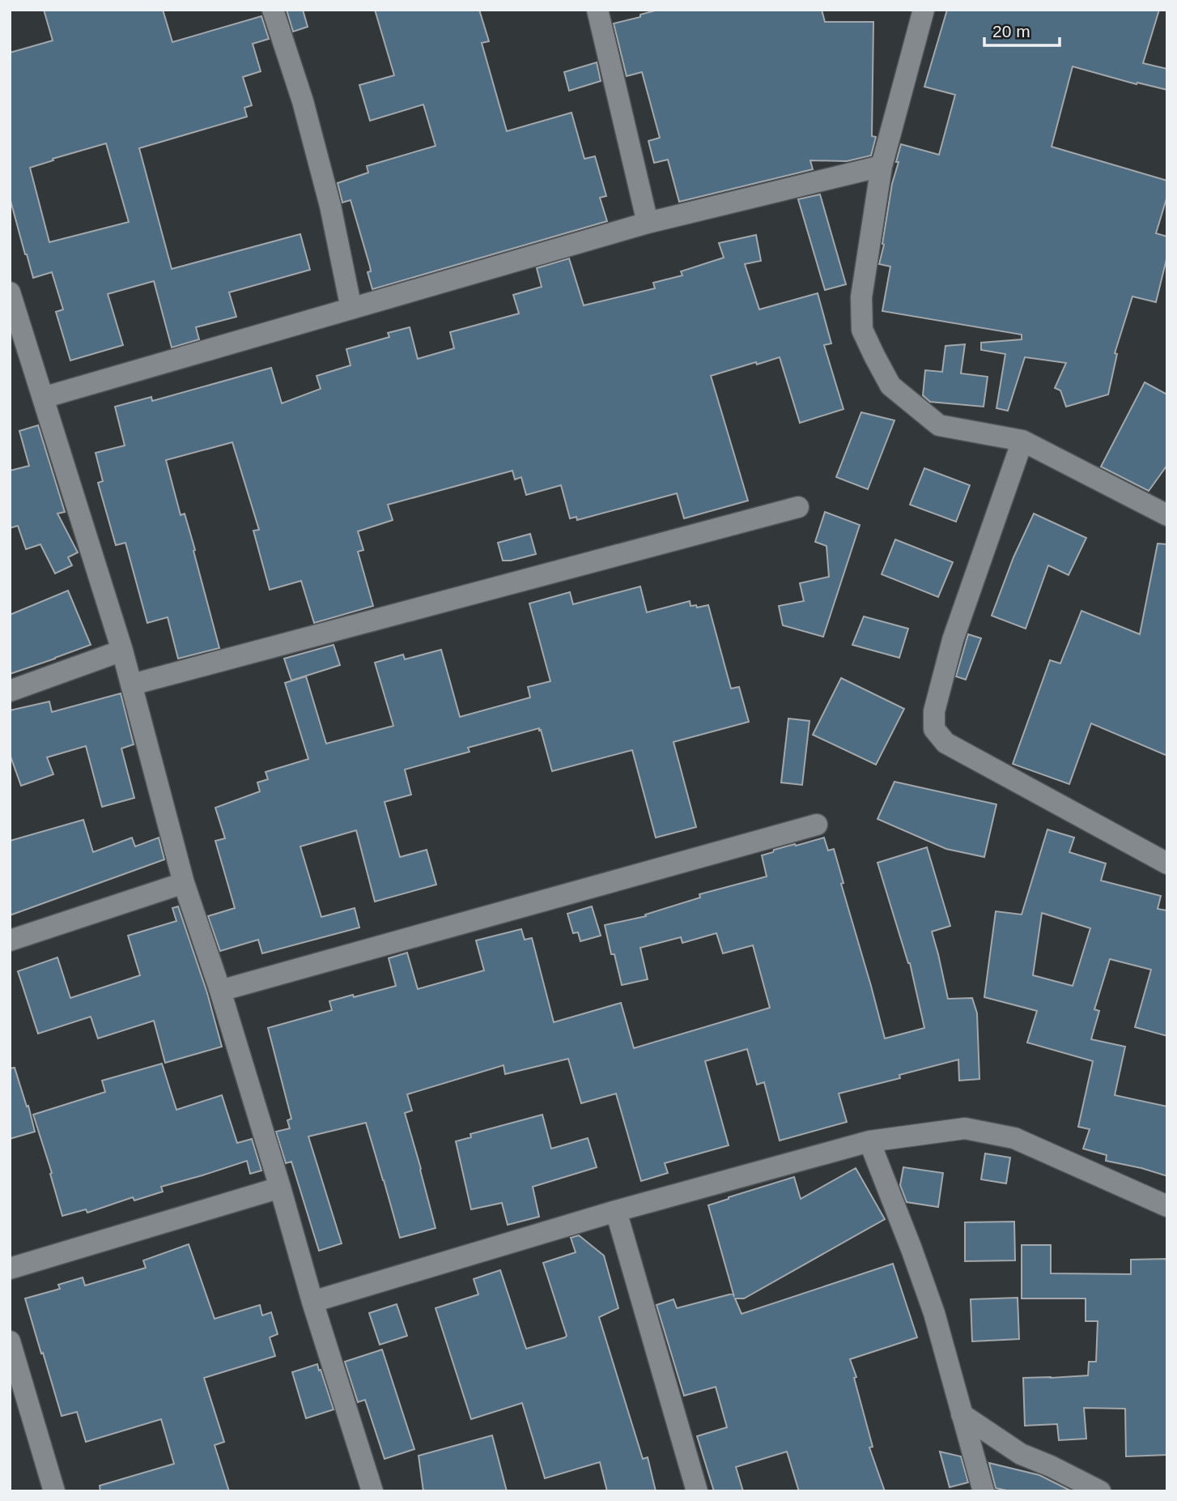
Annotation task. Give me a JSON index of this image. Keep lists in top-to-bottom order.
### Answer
{
  "scale_bar": "20 m"
}
